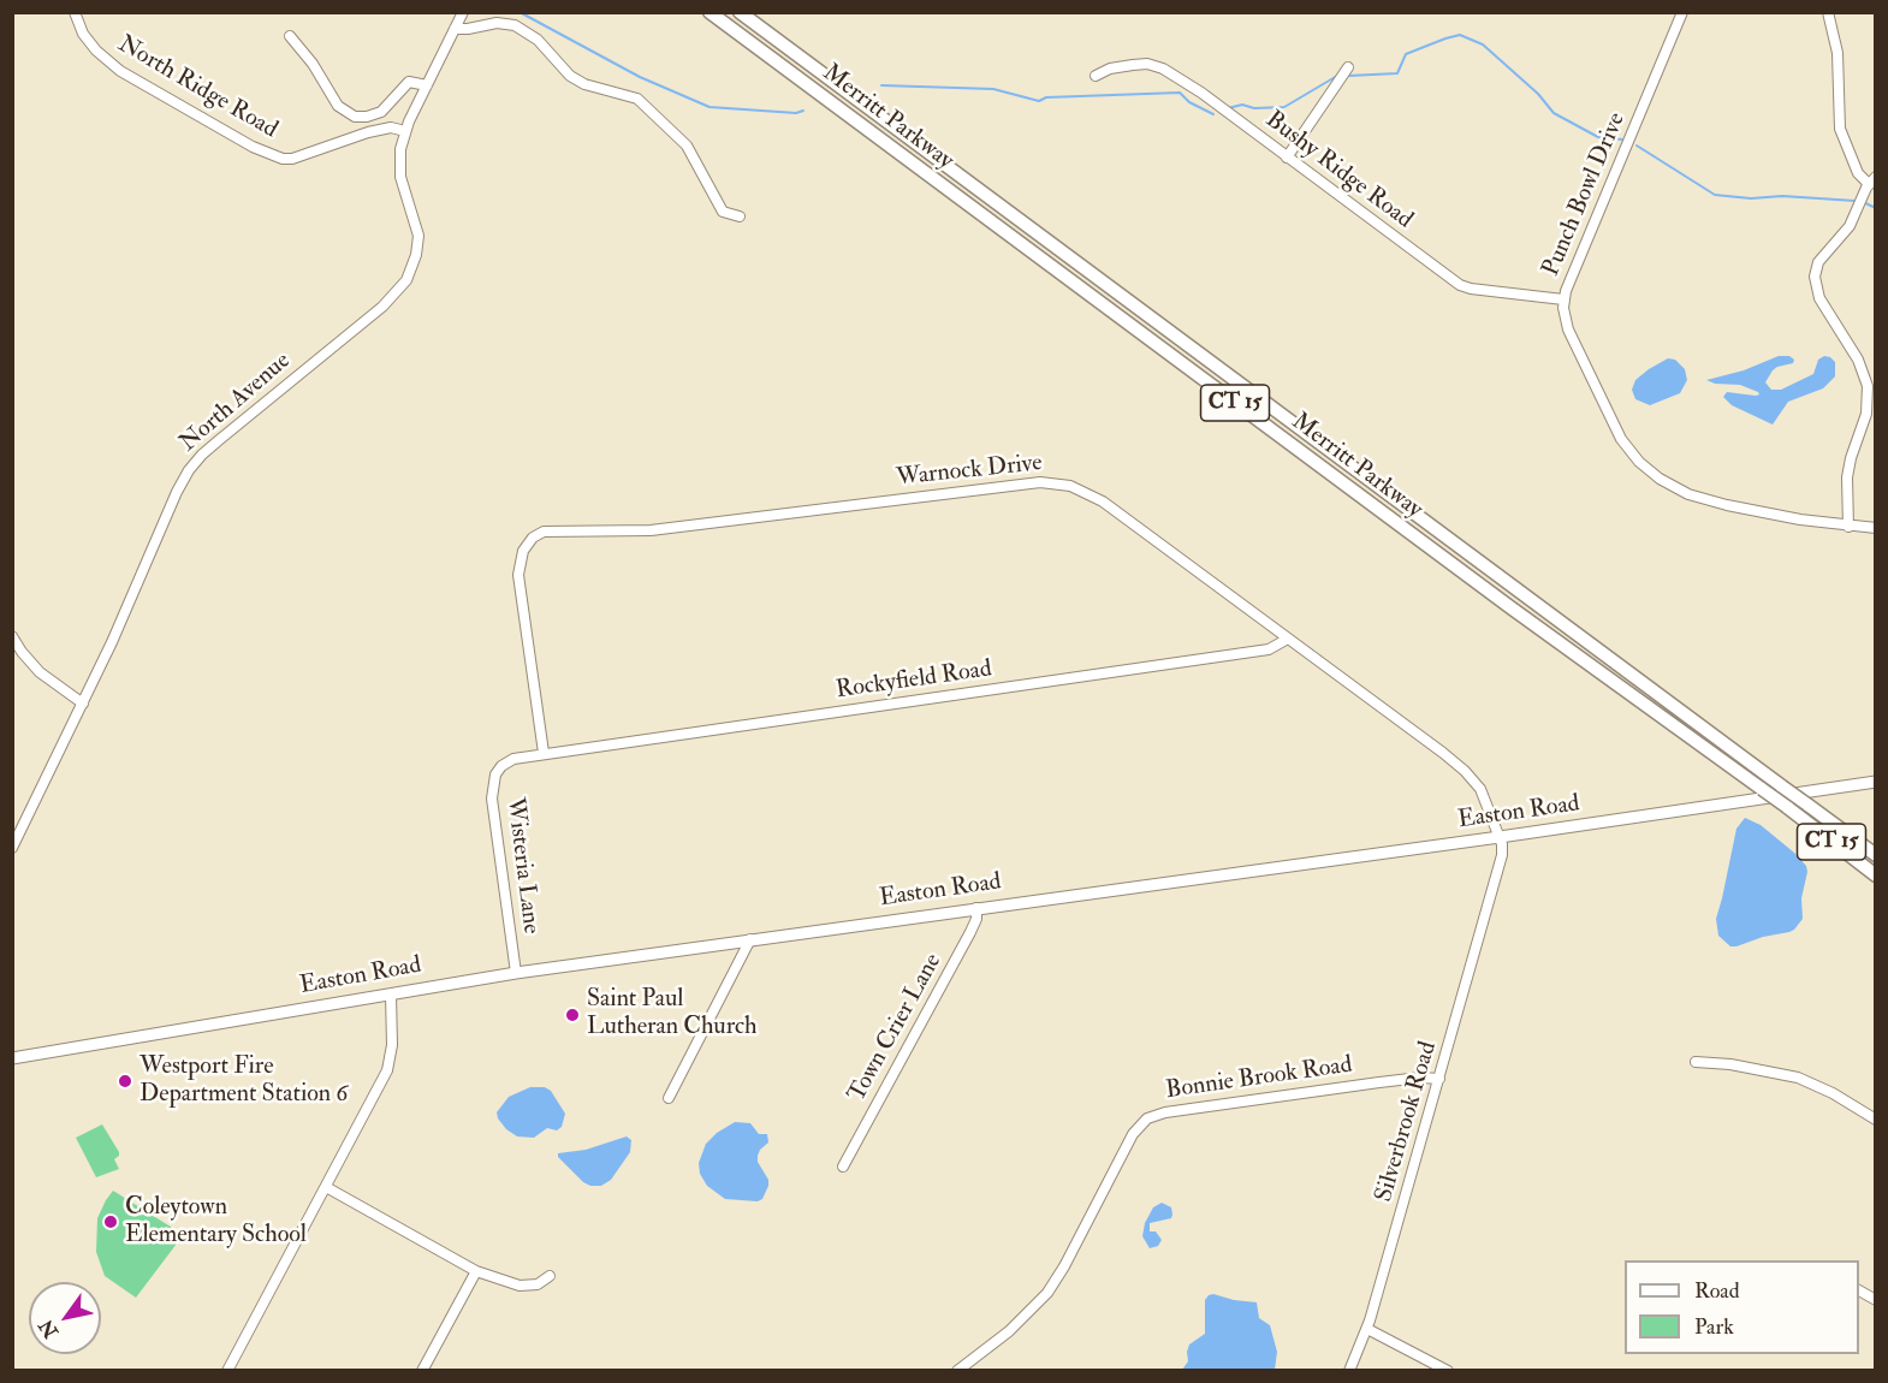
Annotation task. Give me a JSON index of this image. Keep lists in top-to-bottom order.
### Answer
{
  "streets": {
    "highway": ["Merritt Parkway", "CT 15"],
    "main road": ["Easton Road"],
    "street": [
      "North Ridge Road",
      "Bushy Ridge Road",
      "Punch Bowl Drive",
      "North Avenue",
      "Warnock Drive",
      "Rockyfield Road",
      "Wisteria Lane",
      "Town Crier Lane",
      "Bonnie Brook Road",
      "Silverbrook Road"
    ]
  },
  "crossings": [
    ["North Ridge Road", "North Avenue"],
    ["Bushy Ridge Road", "Punch Bowl Drive"],
    ["Warnock Drive", "Rockyfield Road"],
    ["Warnock Drive", "Easton Road"],
    ["Warnock Drive", "Wisteria Lane"],
    ["Warnock Drive", "Silverbrook Road"],
    ["Rockyfield Road", "Wisteria Lane"],
    ["Easton Road", "Wisteria Lane"],
    ["Easton Road", "Town Crier Lane"],
    ["Easton Road", "Silverbrook Road"],
    ["Bonnie Brook Road", "Silverbrook Road"]
  ],
  "places": ["Saint Paul Lutheran Church", "Westport Fire Department Station 6", "Coleytown Elementary School"],
  "legend": ["Road", "Park"],
  "north": "bottom left"
}
